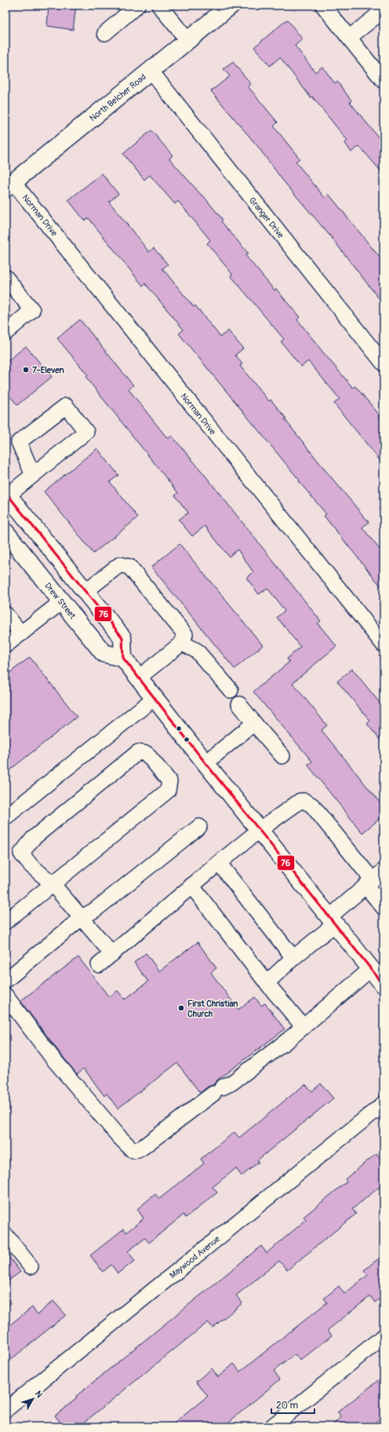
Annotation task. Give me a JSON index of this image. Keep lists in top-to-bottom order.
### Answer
{
  "streets": {
    "main road": ["North Belcher Road", "Drew Street"],
    "street": ["Norman Drive", "Granger Drive", "Maywood Avenue"]
  },
  "crossings": [
    ["North Belcher Road", "Norman Drive"],
    ["North Belcher Road", "Granger Drive"]
  ],
  "places": ["7-Eleven", "First Christian Church"],
  "lines": ["transit line 76"],
  "scale_bar": "20 m",
  "north": "top right"
}
